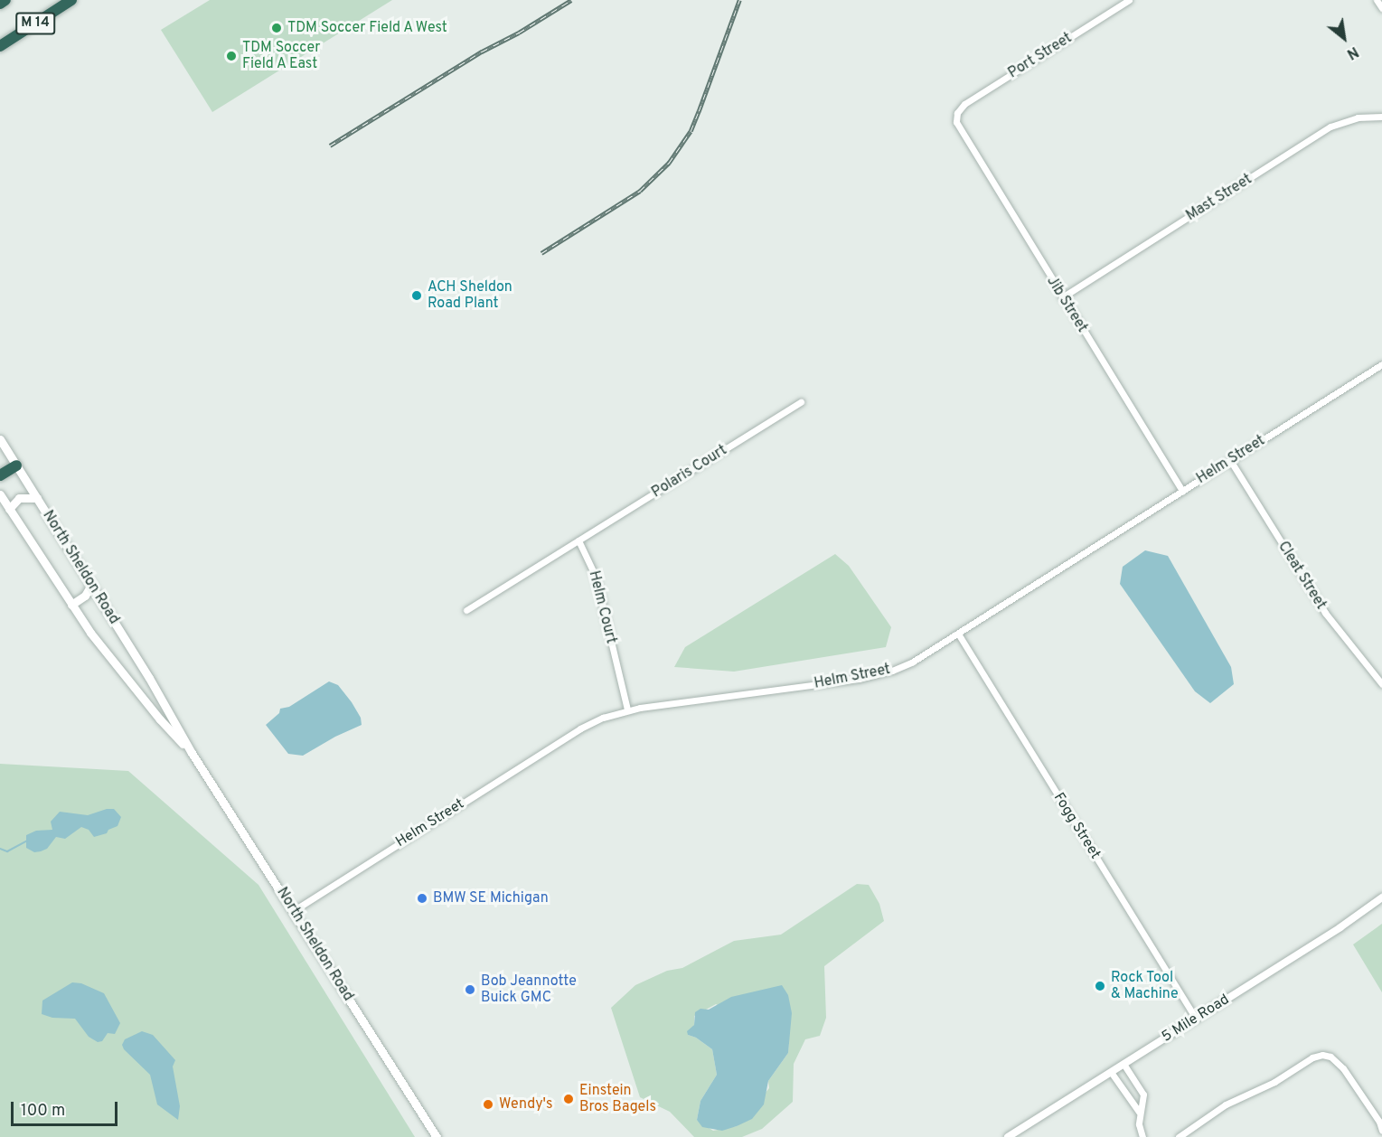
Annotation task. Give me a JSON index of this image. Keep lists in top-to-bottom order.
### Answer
{
  "streets": {
    "highway": ["M 14"],
    "main road": ["North Sheldon Road"],
    "street": [
      "Port Street",
      "Mast Street",
      "Jib Street",
      "Helm Street",
      "Polaris Court",
      "Cleat Street",
      "Helm Court",
      "Fogg Street",
      "5 Mile Road"
    ]
  },
  "crossings": [
    ["Port Street", "Jib Street"],
    ["Mast Street", "Jib Street"],
    ["Jib Street", "Helm Street"],
    ["Helm Street", "North Sheldon Road"],
    ["Helm Street", "Cleat Street"],
    ["Helm Street", "Helm Court"],
    ["Helm Street", "Fogg Street"],
    ["Polaris Court", "Helm Court"],
    ["Fogg Street", "5 Mile Road"]
  ],
  "places": [
    "TDM Soccer Field A West",
    "TDM Soccer Field A East",
    "ACH Sheldon Road Plant",
    "BMW SE Michigan",
    "Rock Tool & Machine",
    "Bob Jeannotte Buick GMC",
    "Einstein Bros Bagels",
    "Wendy's"
  ],
  "scale_bar": "100 m",
  "north": "bottom right"
}
